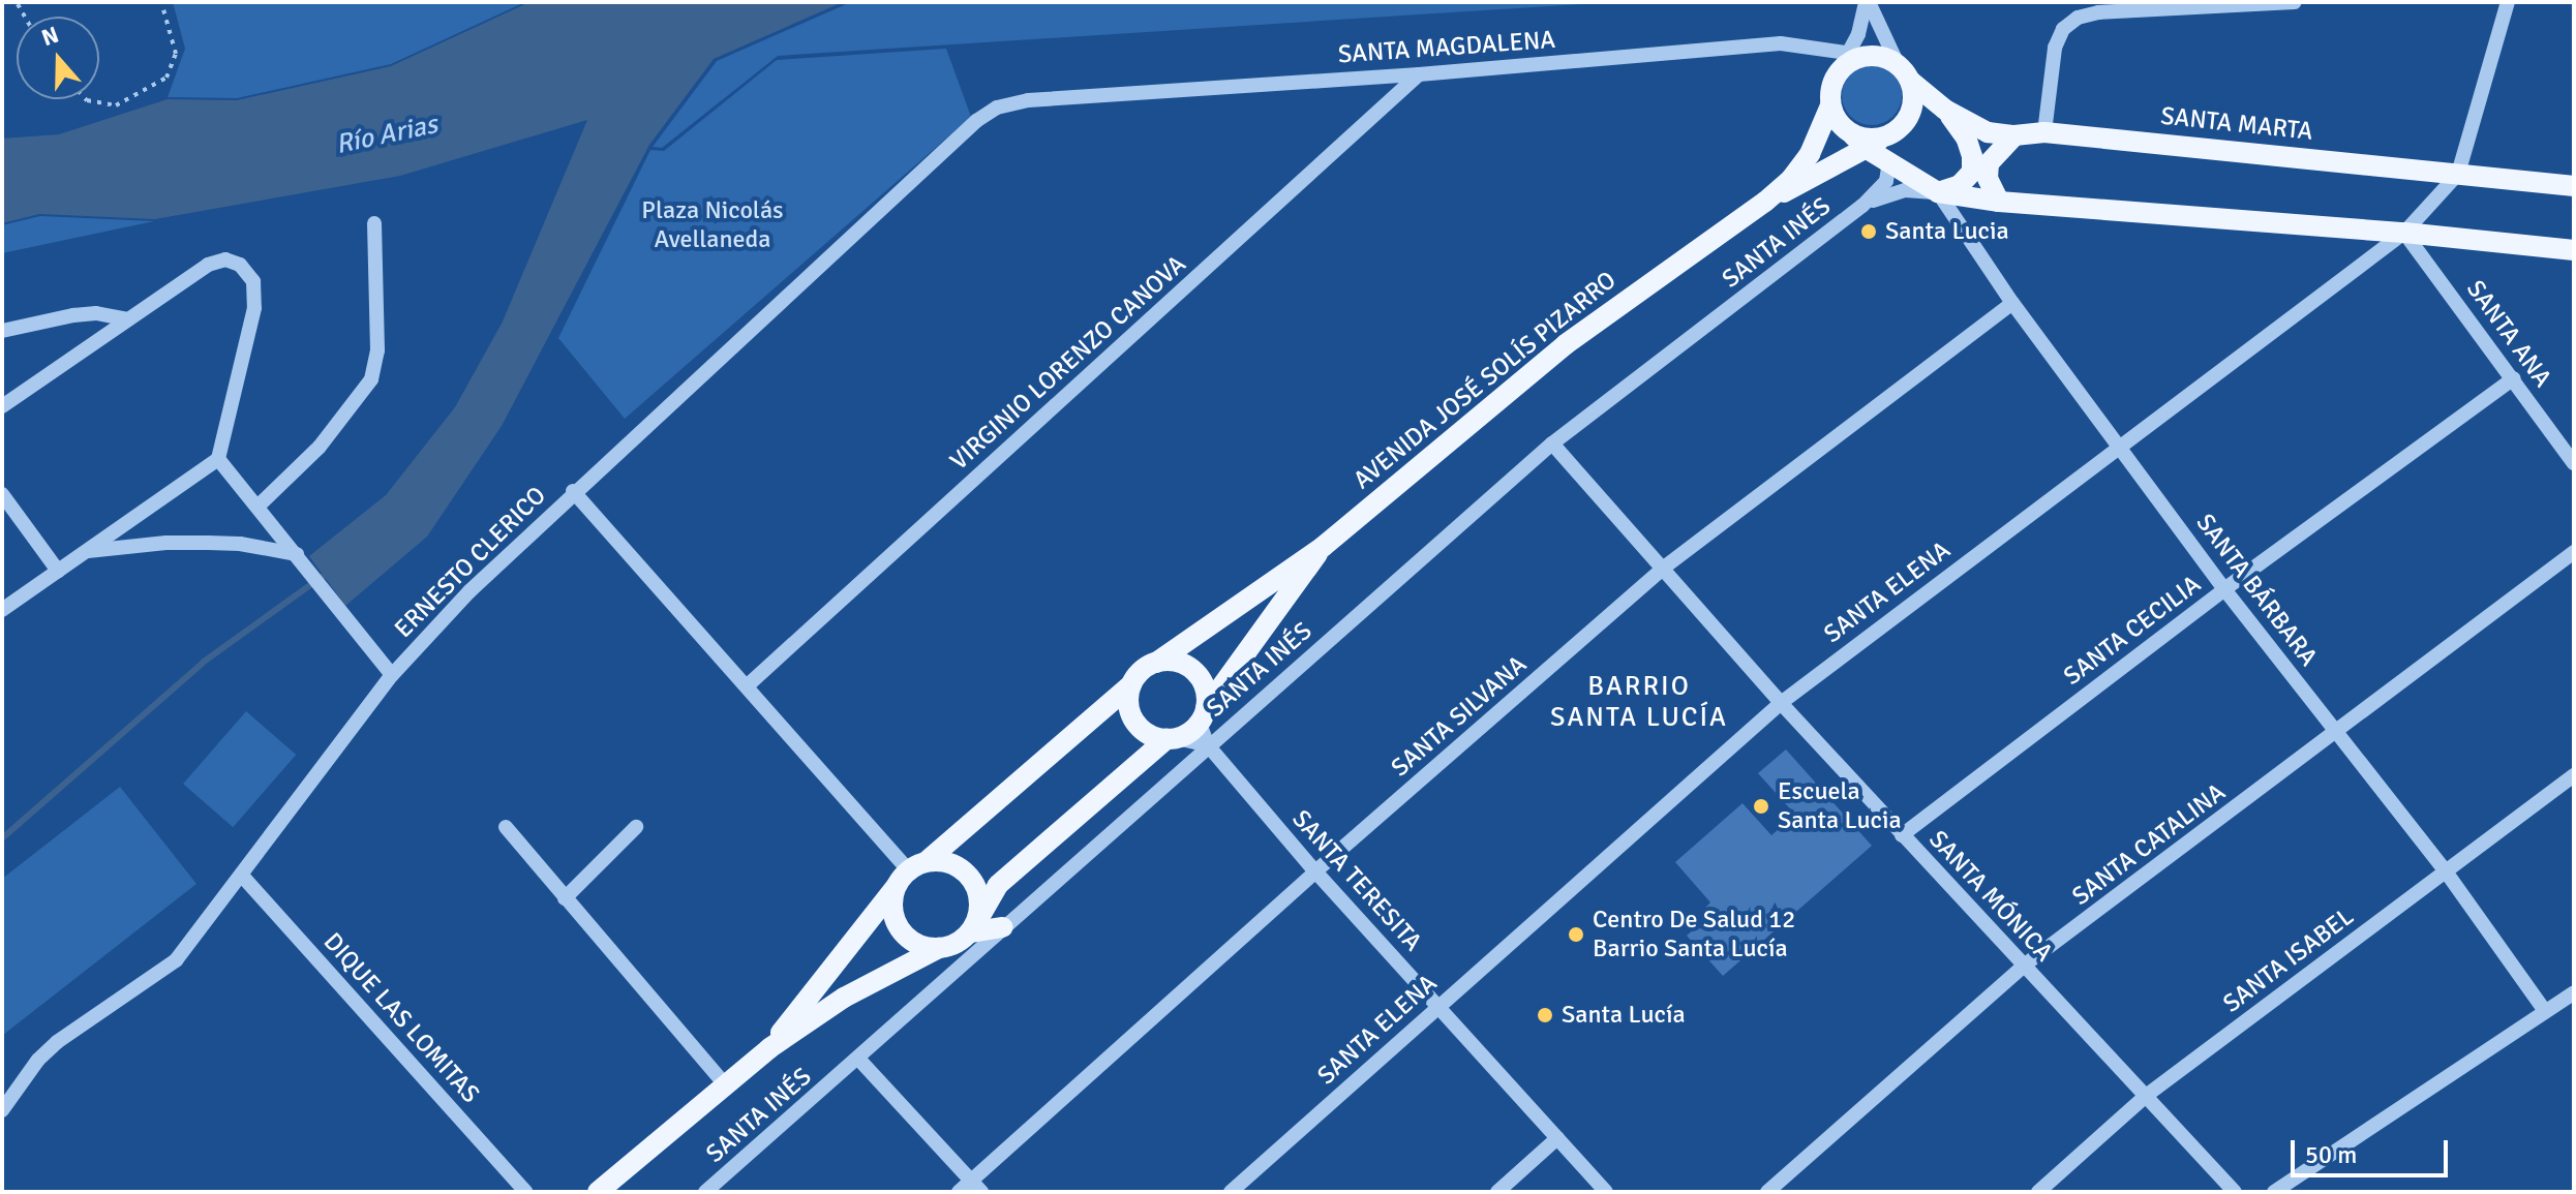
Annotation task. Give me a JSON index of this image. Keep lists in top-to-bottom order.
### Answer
{
  "streets": {
    "main road": ["SANTA MARTA", "AVENIDA JOSÉ SOLÍS PIZARRO"],
    "street": [
      "SANTA MAGDALENA",
      "SANTA INÉS",
      "SANTA ANA",
      "VIRGINIO LORENZO CANOVA",
      "ERNESTO CLERICO",
      "SANTA BÁRBARA",
      "SANTA ELENA",
      "SANTA CECILIA",
      "SANTA SILVANA",
      "SANTA CATALINA",
      "SANTA TERESITA",
      "SANTA MÓNICA",
      "SANTA ISABEL",
      "DIQUE LAS LOMITAS"
    ]
  },
  "crossings": [
    ["SANTA MAGDALENA", "SANTA MARTA"],
    ["SANTA MAGDALENA", "VIRGINIO LORENZO CANOVA"],
    ["SANTA MAGDALENA", "AVENIDA JOSÉ SOLÍS PIZARRO"],
    ["SANTA MAGDALENA", "ERNESTO CLERICO"],
    ["SANTA MARTA", "AVENIDA JOSÉ SOLÍS PIZARRO"],
    ["SANTA MARTA", "SANTA ELENA"],
    ["SANTA INÉS", "SANTA BÁRBARA"],
    ["SANTA INÉS", "SANTA TERESITA"],
    ["SANTA INÉS", "SANTA MÓNICA"],
    ["SANTA ANA", "SANTA ELENA"],
    ["SANTA ANA", "SANTA CECILIA"],
    ["ERNESTO CLERICO", "DIQUE LAS LOMITAS"],
    ["SANTA BÁRBARA", "SANTA ELENA"],
    ["SANTA BÁRBARA", "SANTA CECILIA"],
    ["SANTA BÁRBARA", "SANTA SILVANA"],
    ["SANTA BÁRBARA", "SANTA CATALINA"],
    ["SANTA BÁRBARA", "SANTA ISABEL"],
    ["SANTA ELENA", "SANTA TERESITA"],
    ["SANTA ELENA", "SANTA MÓNICA"],
    ["SANTA CECILIA", "SANTA MÓNICA"],
    ["SANTA SILVANA", "SANTA TERESITA"],
    ["SANTA SILVANA", "SANTA MÓNICA"],
    ["SANTA CATALINA", "SANTA MÓNICA"],
    ["SANTA MÓNICA", "SANTA ISABEL"]
  ],
  "districts": ["BARRIO SANTA LUCÍA"],
  "water": ["Río Arias"],
  "parks": ["Plaza Nicolás Avellaneda"],
  "places": [
    "Santa Lucia",
    "Escuela Santa Lucia",
    "Centro De Salud 12 Barrio Santa Lucía",
    "Santa Lucía"
  ],
  "scale_bar": "50 m",
  "north": "top"
}
